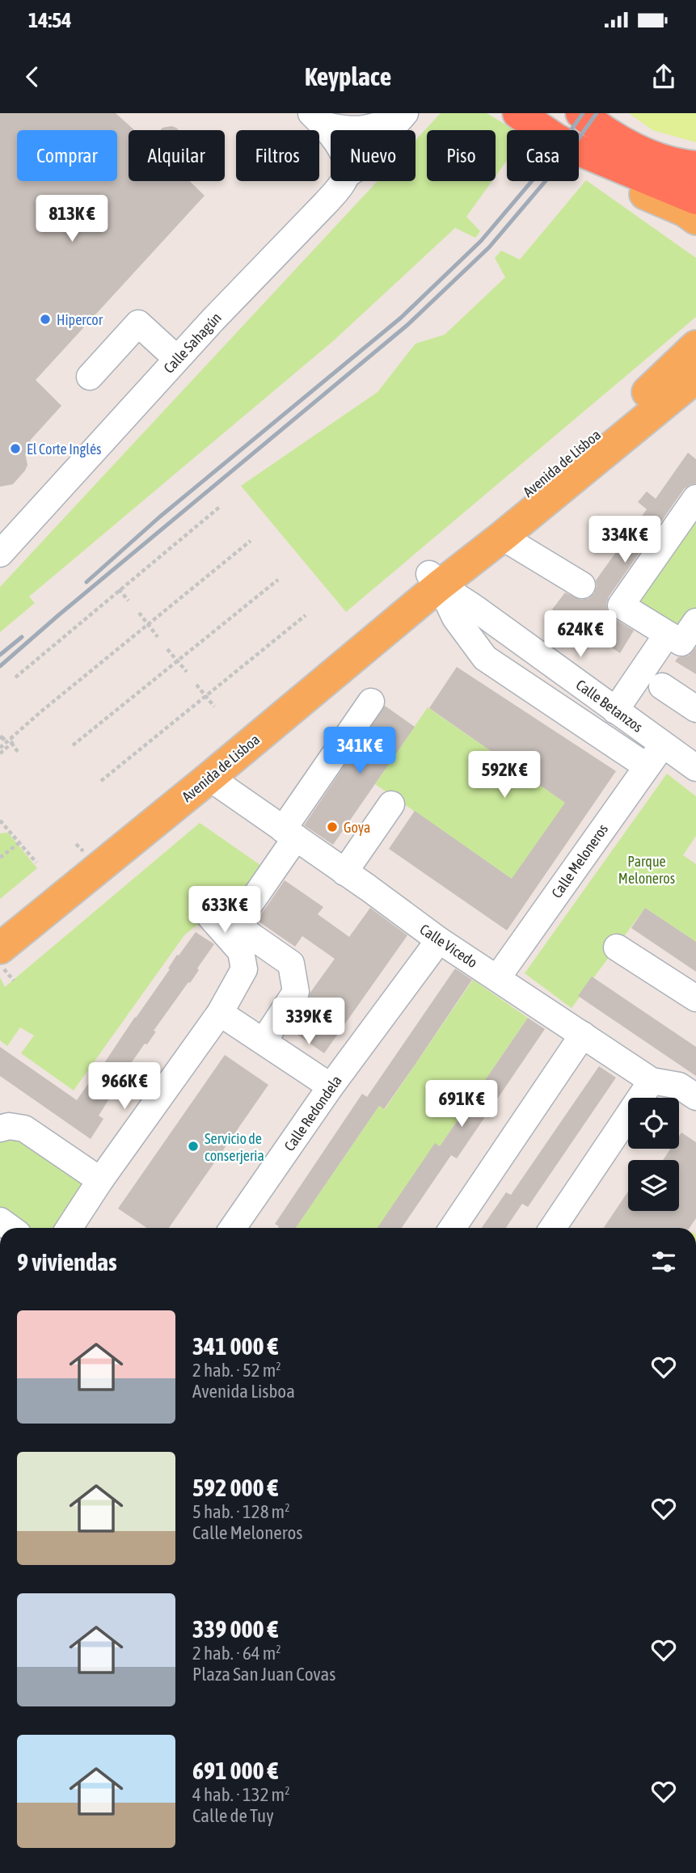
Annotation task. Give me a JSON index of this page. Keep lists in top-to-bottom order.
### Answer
{
  "streets": {
    "main road": ["Avenida de Lisboa"],
    "street": [
      "Calle Sahagún",
      "Calle Betanzos",
      "Calle Meloneros",
      "Calle Vicedo",
      "Calle Redondela"
    ]
  },
  "crossings": [
    ["Avenida de Lisboa", "Calle Betanzos"],
    ["Avenida de Lisboa", "Calle Vicedo"],
    ["Calle Betanzos", "Calle Meloneros"],
    ["Calle Meloneros", "Calle Vicedo"],
    ["Calle Vicedo", "Calle Redondela"]
  ],
  "parks": ["Parque Meloneros"],
  "places": [
    "Hipercor",
    "El Corte Inglés",
    "Goya",
    "Servicio de conserjeria"
  ],
  "page": {
    "status": "14:54",
    "header": "Keyplace",
    "chip": [
      "Comprar",
      "Alquilar",
      "Filtros",
      "Nuevo",
      "Piso",
      "Casa"
    ],
    "price": [
      "813K €",
      "334K €",
      "624K €",
      "341K €",
      "592K €",
      "633K €",
      "339K €",
      "966K €",
      "691K €"
    ],
    "heading": "9 viviendas",
    "list": [
      {
        "name": "341 000 €",
        "note": "2 hab. · 52 m² · Avenida Lisboa"
      },
      {
        "name": "592 000 €",
        "note": "5 hab. · 128 m² · Calle Meloneros"
      },
      {
        "name": "339 000 €",
        "note": "2 hab. · 64 m² · Plaza San Juan Covas"
      },
      {
        "name": "691 000 €",
        "note": "4 hab. · 132 m² · Calle de Tuy"
      }
    ]
  }
}
